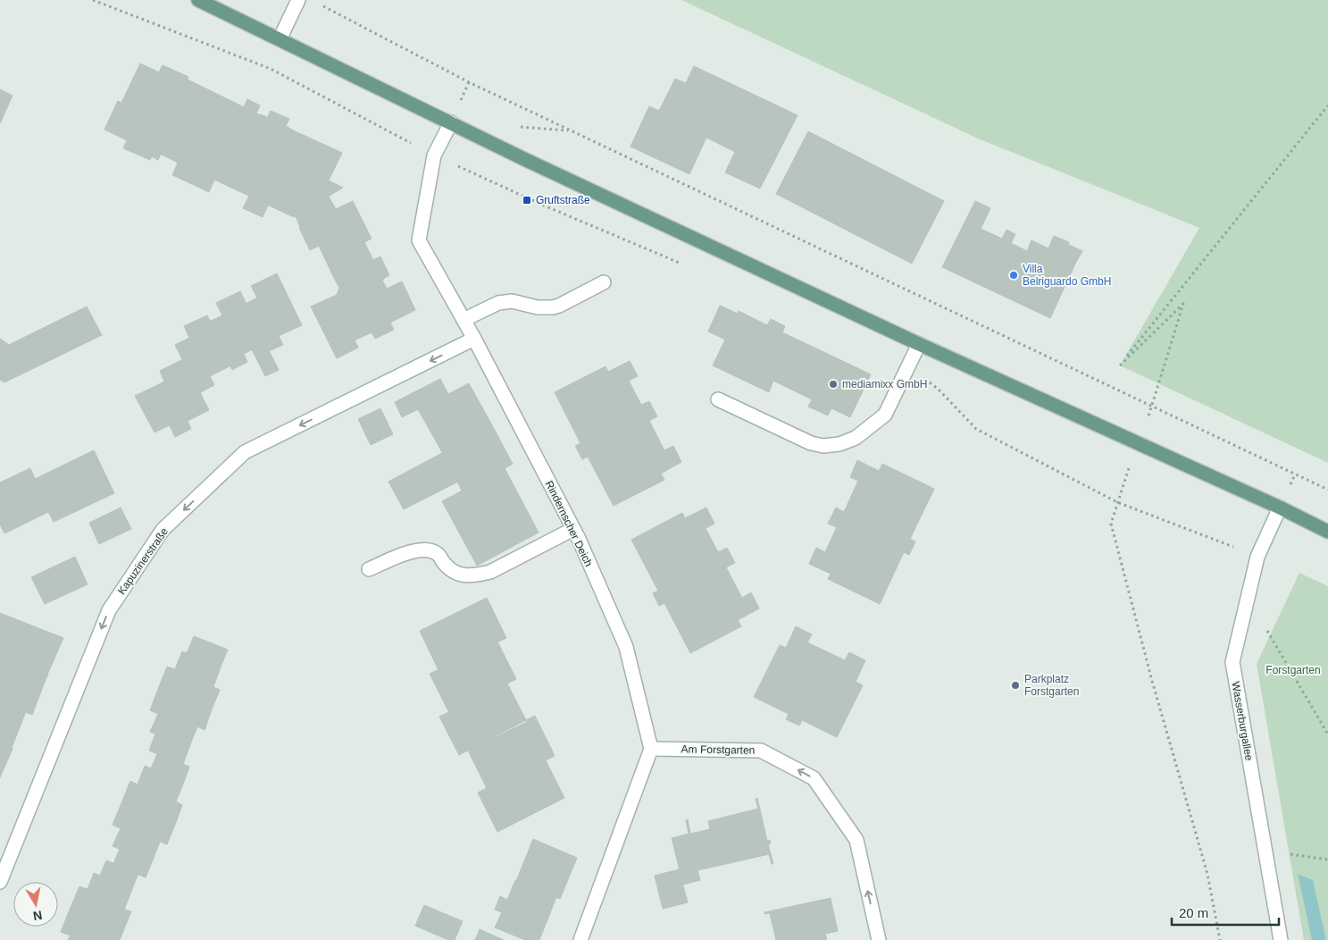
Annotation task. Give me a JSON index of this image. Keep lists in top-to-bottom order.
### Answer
{
  "streets": {
    "street": [
      "Rindernscher Deich",
      "Kapuzinerstraße",
      "Wasserburgallee",
      "Am Forstgarten"
    ]
  },
  "crossings": [
    ["Rindernscher Deich", "Kapuzinerstraße"],
    ["Rindernscher Deich", "Am Forstgarten"]
  ],
  "one_way": ["Kapuzinerstraße", "Am Forstgarten"],
  "parks": ["Forstgarten"],
  "places": {
    "transit": ["Gruftstraße"],
    "other": ["Villa Belriguardo GmbH", "mediamixx GmbH", "Parkplatz Forstgarten"]
  },
  "scale_bar": "20 m",
  "north": "bottom"
}
